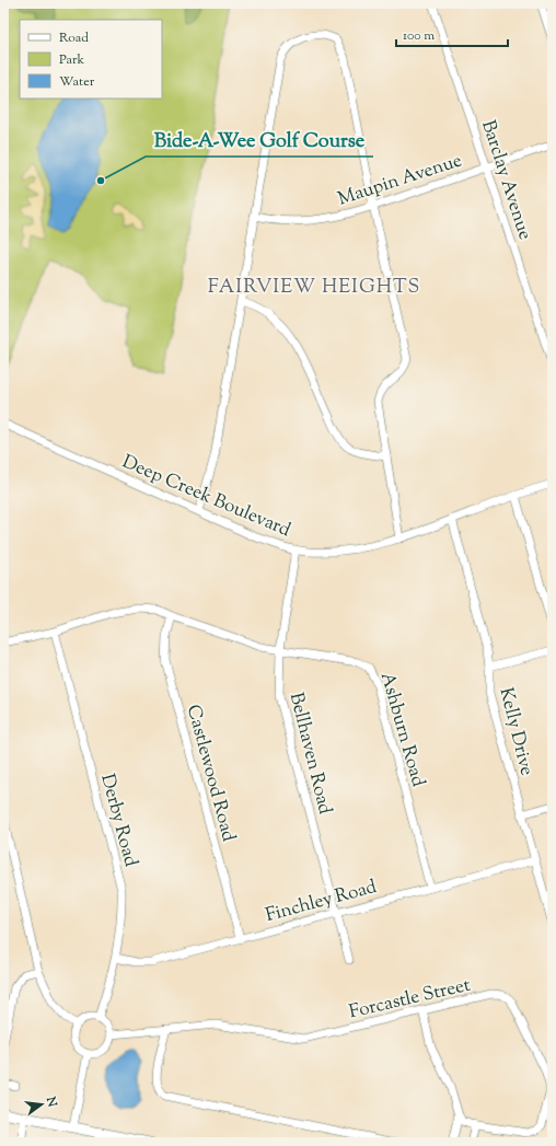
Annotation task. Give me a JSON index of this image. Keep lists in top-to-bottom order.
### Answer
{
  "streets": {
    "street": [
      "Maupin Avenue",
      "Barclay Avenue",
      "Deep Creek Boulevard",
      "Ashburn Road",
      "Kelly Drive",
      "Bellhaven Road",
      "Castlewood Road",
      "Derby Road",
      "Finchley Road",
      "Forcastle Street"
    ]
  },
  "crossings": [
    ["Maupin Avenue", "Barclay Avenue"],
    ["Deep Creek Boulevard", "Kelly Drive"],
    ["Deep Creek Boulevard", "Bellhaven Road"],
    ["Ashburn Road", "Bellhaven Road"],
    ["Ashburn Road", "Castlewood Road"],
    ["Ashburn Road", "Derby Road"],
    ["Ashburn Road", "Finchley Road"],
    ["Kelly Drive", "Finchley Road"],
    ["Bellhaven Road", "Finchley Road"],
    ["Castlewood Road", "Finchley Road"],
    ["Derby Road", "Finchley Road"],
    ["Derby Road", "Forcastle Street"]
  ],
  "districts": ["FAIRVIEW HEIGHTS"],
  "places": ["Bide-A-Wee Golf Course"],
  "legend": ["Road", "Park", "Water"],
  "scale_bar": "100 m",
  "north": "right"
}
